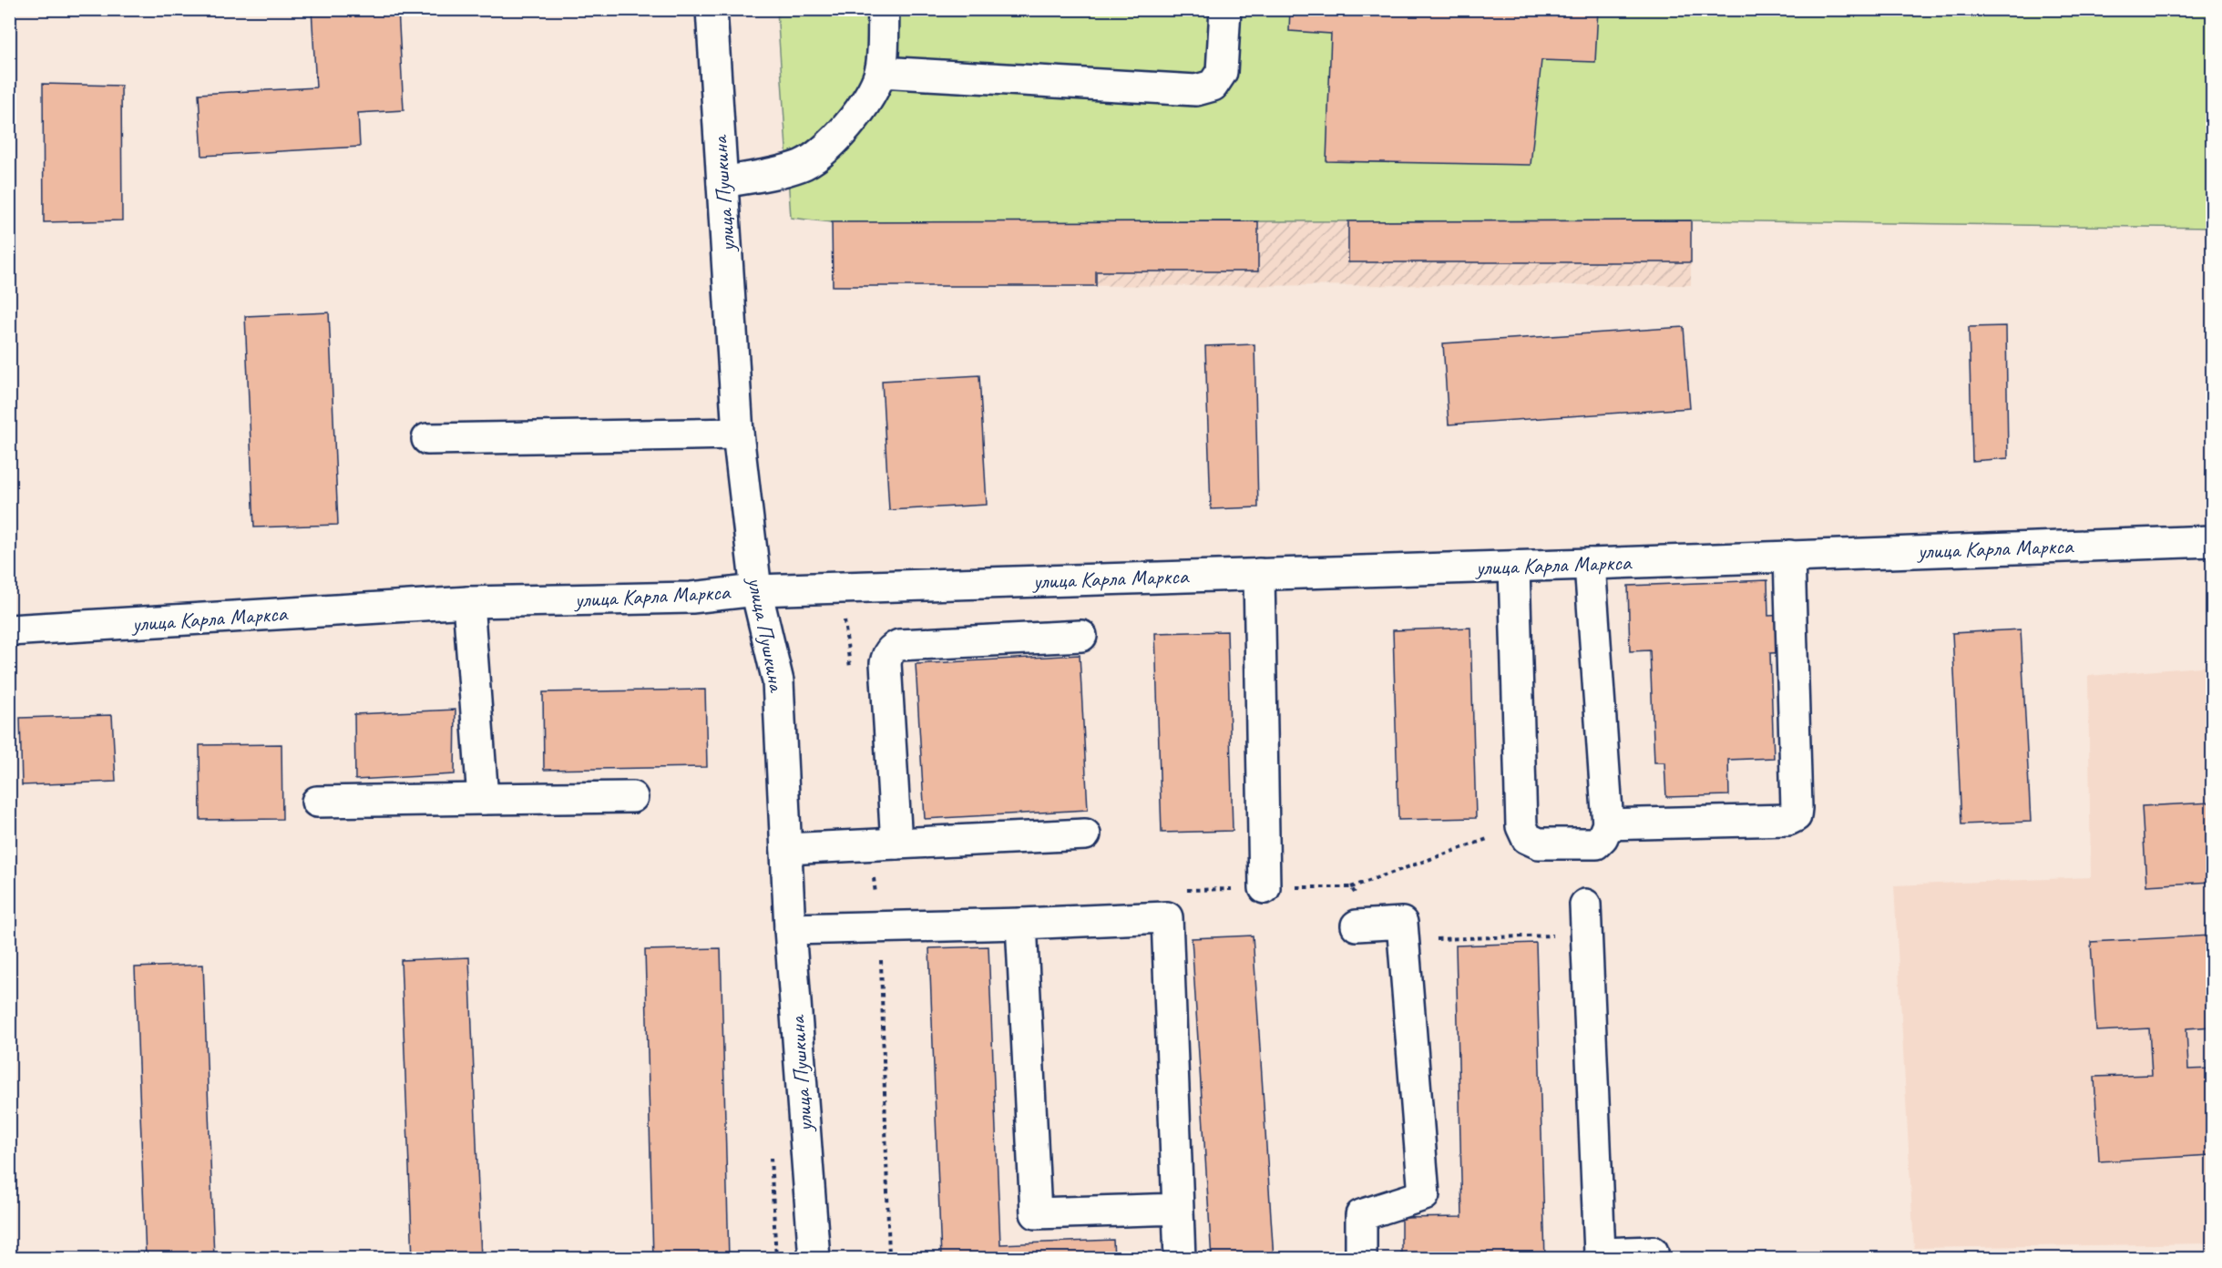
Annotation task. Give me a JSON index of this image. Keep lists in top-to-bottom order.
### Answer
{
  "streets": {
    "street": ["улица Пушкина", "улица Карла Маркса"]
  },
  "crossings": [
    ["улица Пушкина", "улица Карла Маркса"]
  ]
}
